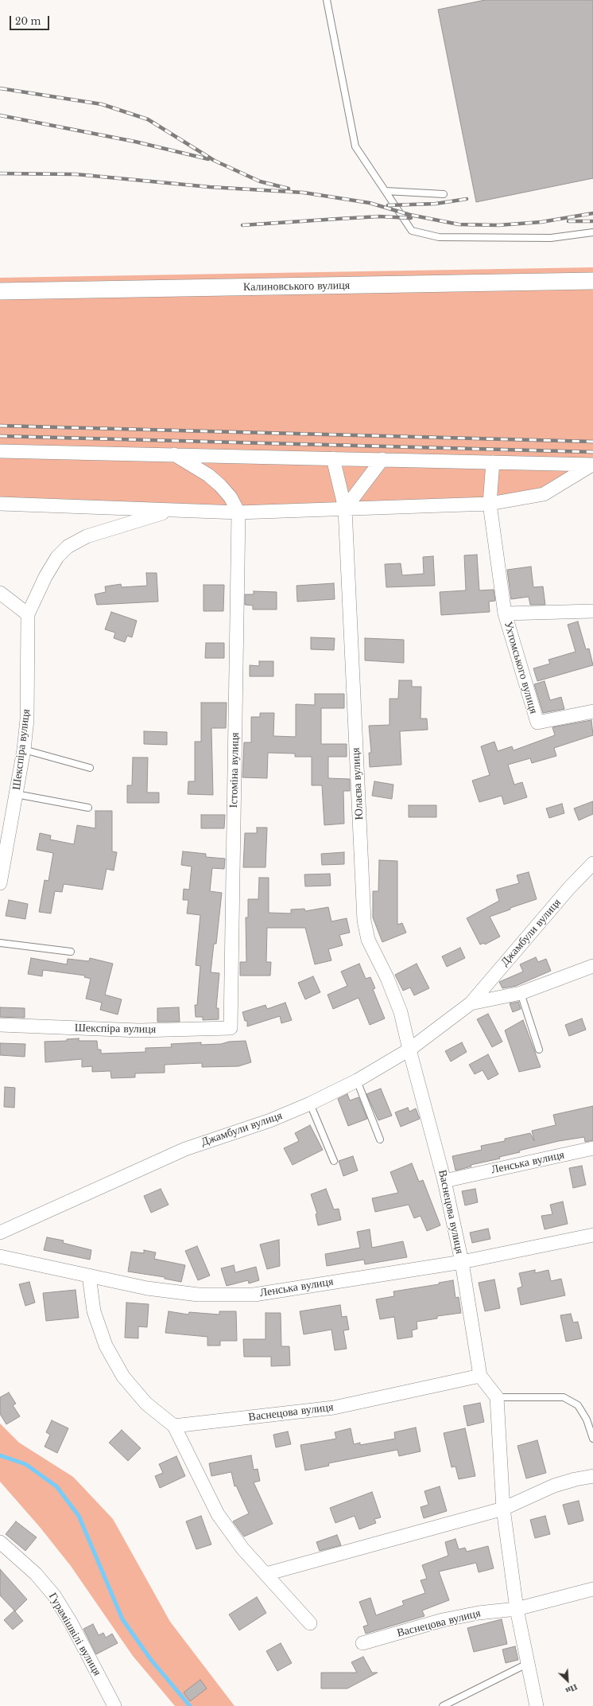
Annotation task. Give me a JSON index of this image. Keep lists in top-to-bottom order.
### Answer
{
  "streets": {
    "street": [
      "Калиновського вулиця",
      "Ухтомського вулиця",
      "Шекспіра вулиця",
      "Істоміна вулиця",
      "Юлаєва вулиця",
      "Джамбули вулиця",
      "Ленська вулиця",
      "Васнецова вулиця",
      "Гурамішвілі вулиця"
    ]
  },
  "crossings": [
    ["Шекспіра вулиця", "Істоміна вулиця"],
    ["Юлаєва вулиця", "Джамбули вулиця"],
    ["Юлаєва вулиця", "Васнецова вулиця"],
    ["Джамбули вулиця", "Васнецова вулиця"],
    ["Ленська вулиця", "Васнецова вулиця"]
  ],
  "scale_bar": "20 m",
  "north": "bottom right"
}
